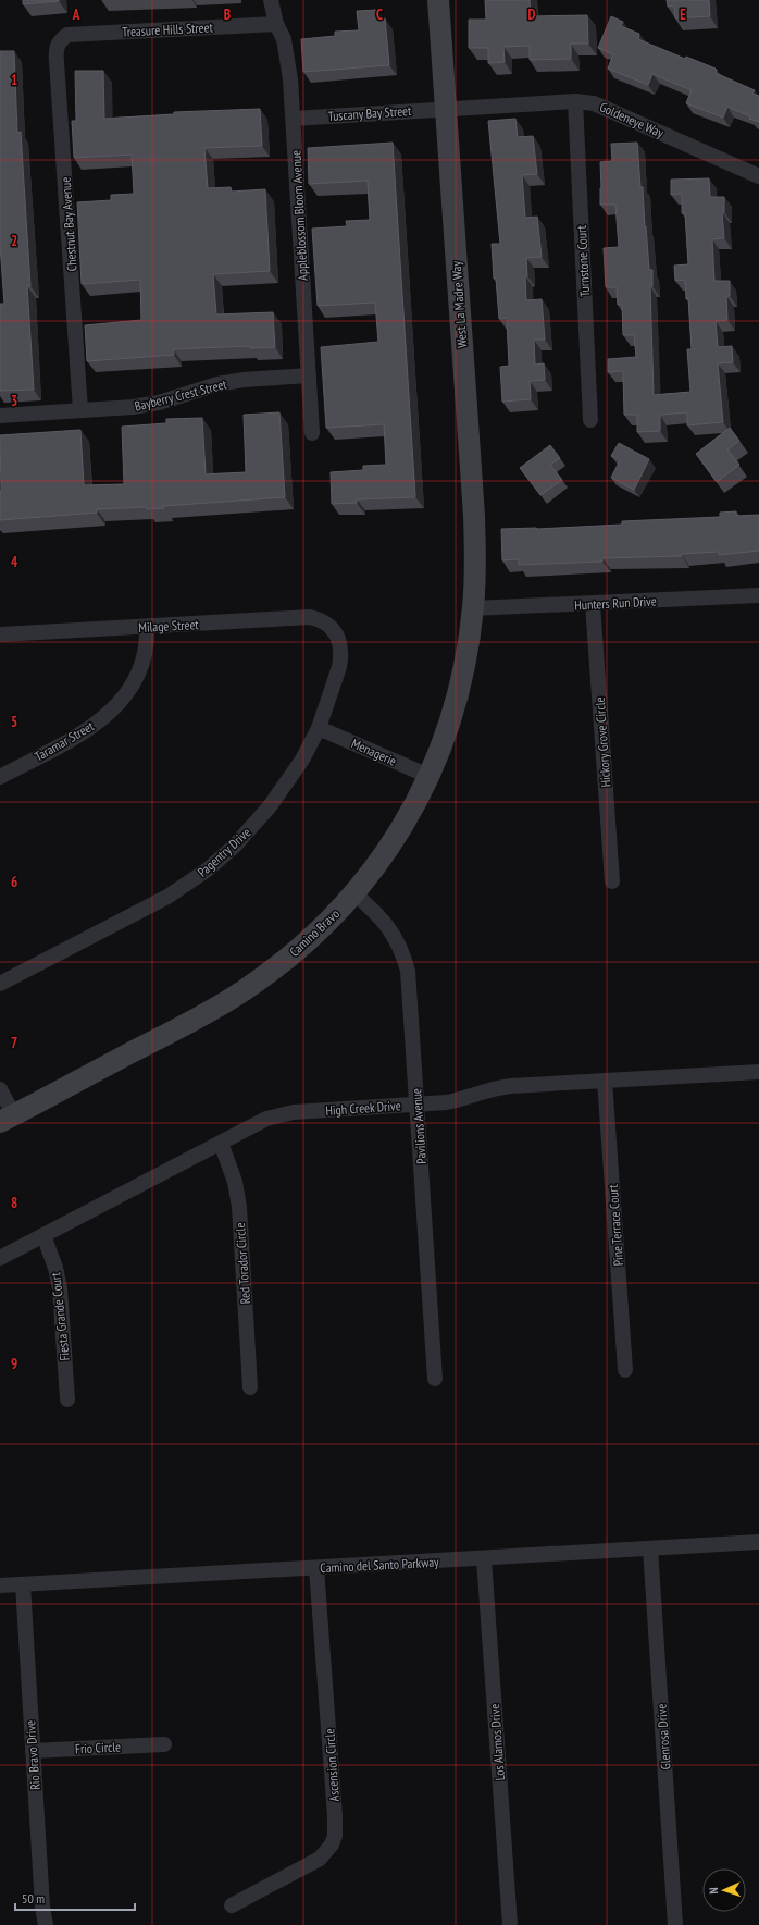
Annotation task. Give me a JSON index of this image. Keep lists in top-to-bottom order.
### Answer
{
  "streets": {
    "street": [
      "Treasure Hills Street",
      "Tuscany Bay Street",
      "Goldeneye Way",
      "Appleblossom Bloom Avenue",
      "Chestnut Bay Avenue",
      "Turnstone Court",
      "West La Madre Way",
      "Bayberry Crest Street",
      "Hunters Run Drive",
      "Milage Street",
      "Taramar Street",
      "Hickory Grove Circle",
      "Menagerie",
      "Pagentry Drive",
      "Camino Bravo",
      "High Creek Drive",
      "Pavilions Avenue",
      "Pine Terrace Court",
      "Red Torador Circle",
      "Fiesta Grande Court",
      "Camino del Santo Parkway",
      "Glenrosa Drive",
      "Los Alamos Drive",
      "Frio Circle",
      "Rio Bravo Drive",
      "Ascension Circle"
    ]
  },
  "crossings": [
    ["Treasure Hills Street", "Appleblossom Bloom Avenue"],
    ["Treasure Hills Street", "Chestnut Bay Avenue"],
    ["Tuscany Bay Street", "Goldeneye Way"],
    ["Tuscany Bay Street", "Appleblossom Bloom Avenue"],
    ["Tuscany Bay Street", "West La Madre Way"],
    ["Goldeneye Way", "Turnstone Court"],
    ["Goldeneye Way", "West La Madre Way"],
    ["Appleblossom Bloom Avenue", "Bayberry Crest Street"],
    ["Chestnut Bay Avenue", "Bayberry Crest Street"],
    ["West La Madre Way", "Hunters Run Drive"],
    ["West La Madre Way", "Camino Bravo"],
    ["Hunters Run Drive", "Hickory Grove Circle"],
    ["Hunters Run Drive", "Camino Bravo"],
    ["Milage Street", "Taramar Street"],
    ["Milage Street", "Pagentry Drive"],
    ["Menagerie", "Pagentry Drive"],
    ["Menagerie", "Camino Bravo"],
    ["Camino Bravo", "Pavilions Avenue"],
    ["High Creek Drive", "Pavilions Avenue"],
    ["High Creek Drive", "Pine Terrace Court"],
    ["High Creek Drive", "Red Torador Circle"],
    ["High Creek Drive", "Fiesta Grande Court"],
    ["Camino del Santo Parkway", "Glenrosa Drive"],
    ["Camino del Santo Parkway", "Los Alamos Drive"],
    ["Camino del Santo Parkway", "Rio Bravo Drive"],
    ["Camino del Santo Parkway", "Ascension Circle"],
    ["Frio Circle", "Rio Bravo Drive"]
  ],
  "scale_bar": "50 m",
  "north": "left",
  "grid": {
    "columns": [
      "A",
      "B",
      "C",
      "D",
      "E"
    ],
    "rows": [
      "1",
      "2",
      "3",
      "4",
      "5",
      "6",
      "7",
      "8",
      "9"
    ]
  }
}
